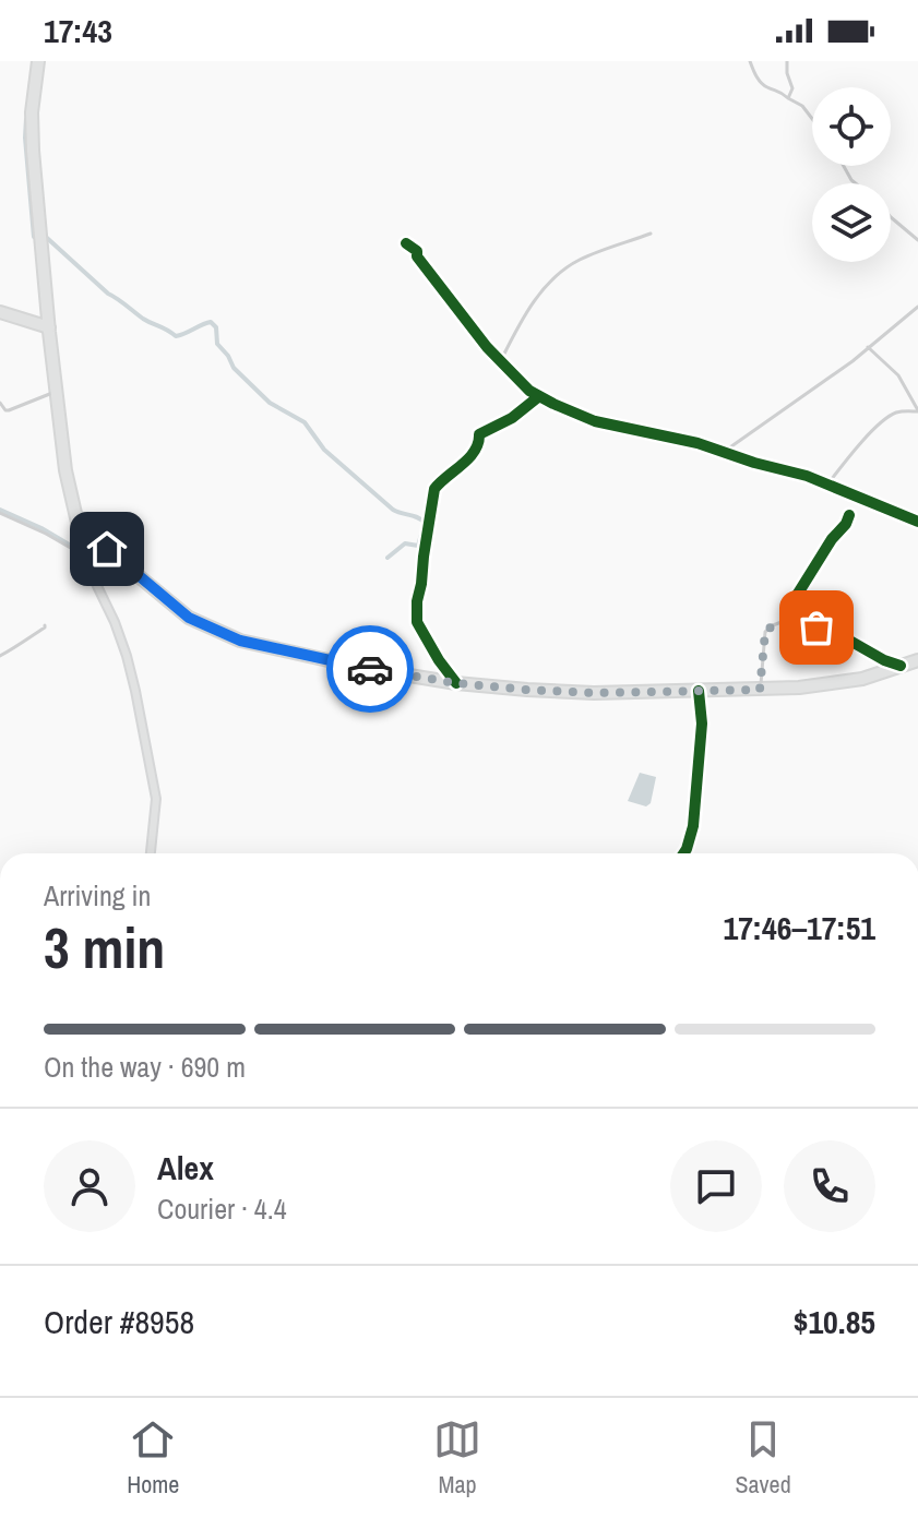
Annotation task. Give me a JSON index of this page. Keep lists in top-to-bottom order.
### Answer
{
  "page": {
    "status": "17:43",
    "heading": ["3 min", "Arriving in", "17:46–17:51"],
    "panel": [
      "Alex",
      "Courier · 4.4",
      "Order #8958",
      "$10.85"
    ],
    "bar": "On the way · 690 m",
    "tabs": ["Home", "Map", "Saved"]
  }
}
